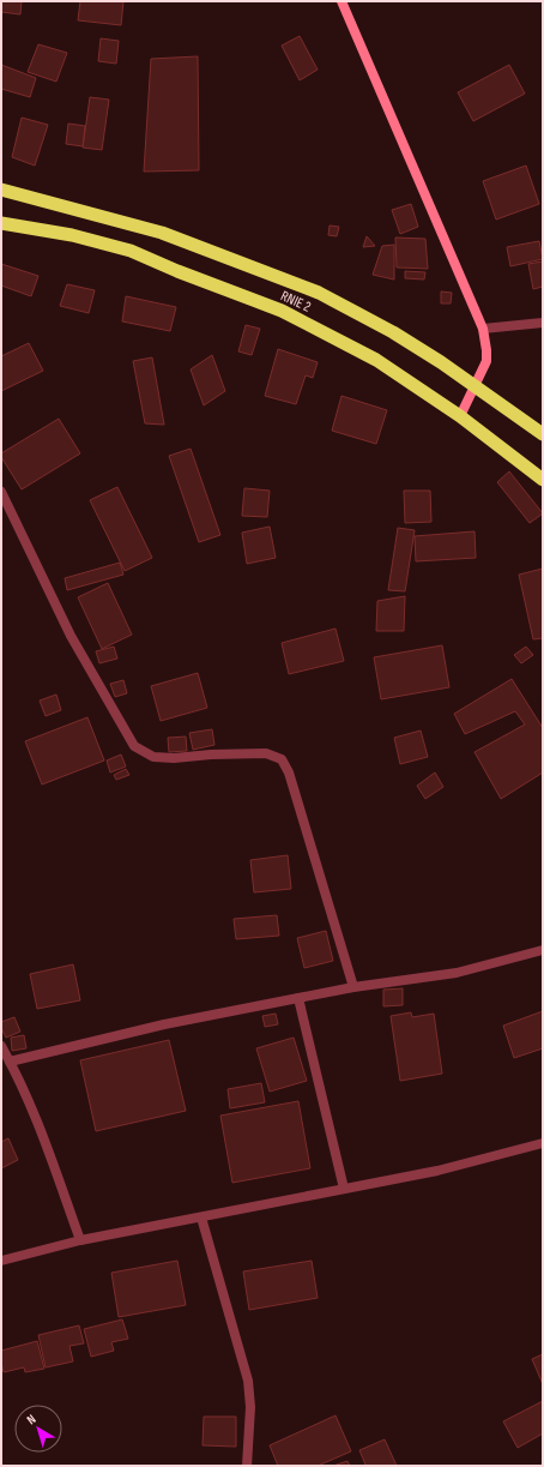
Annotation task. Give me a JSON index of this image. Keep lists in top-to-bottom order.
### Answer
{
  "streets": {
    "highway": ["RNIE 2"]
  },
  "north": "top left"
}
